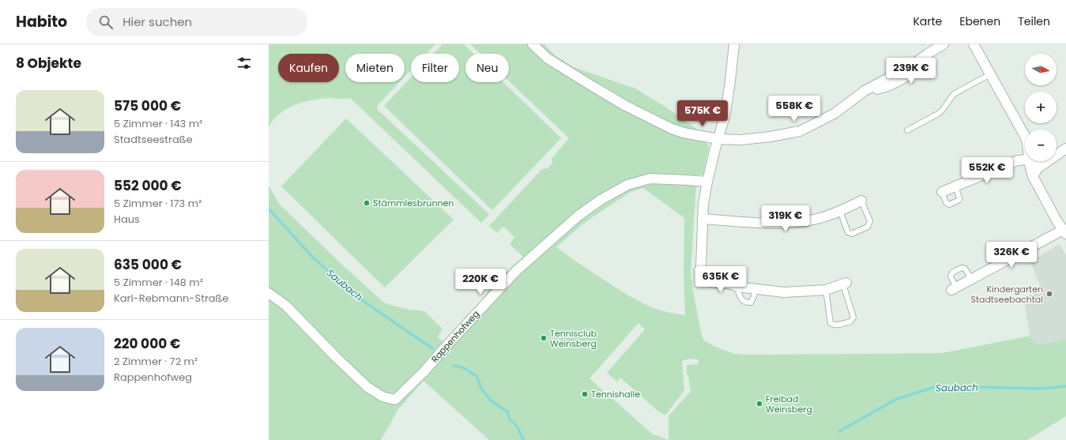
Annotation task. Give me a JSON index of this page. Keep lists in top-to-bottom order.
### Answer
{
  "streets": {
    "street": ["Rappenhofweg"]
  },
  "water": ["Saubach"],
  "places": [
    "Stämmlesbrunnen",
    "Kindergarten Stadtseebachtal",
    "Tennisclub Weinsberg",
    "Tennishalle",
    "Freibad Weinsberg"
  ],
  "north": "right",
  "page": {
    "header": "Habito",
    "search": "Hier suchen",
    "nav": ["Karte", "Ebenen", "Teilen"],
    "heading": "8 Objekte",
    "map_buttons": ["+", "−"],
    "chip": [
      "Kaufen",
      "Mieten",
      "Filter",
      "Neu"
    ],
    "price": [
      "239K €",
      "558K €",
      "575K €",
      "552K €",
      "319K €",
      "326K €",
      "635K €",
      "220K €"
    ],
    "list": [
      {
        "name": "575 000 €",
        "note": "5 Zimmer · 143 m² · Stadtseestraße"
      },
      {
        "name": "552 000 €",
        "note": "5 Zimmer · 173 m² · Haus"
      },
      {
        "name": "635 000 €",
        "note": "5 Zimmer · 148 m² · Karl-Rebmann-Straße"
      },
      {
        "name": "220 000 €",
        "note": "2 Zimmer · 72 m² · Rappenhofweg"
      }
    ]
  }
}
